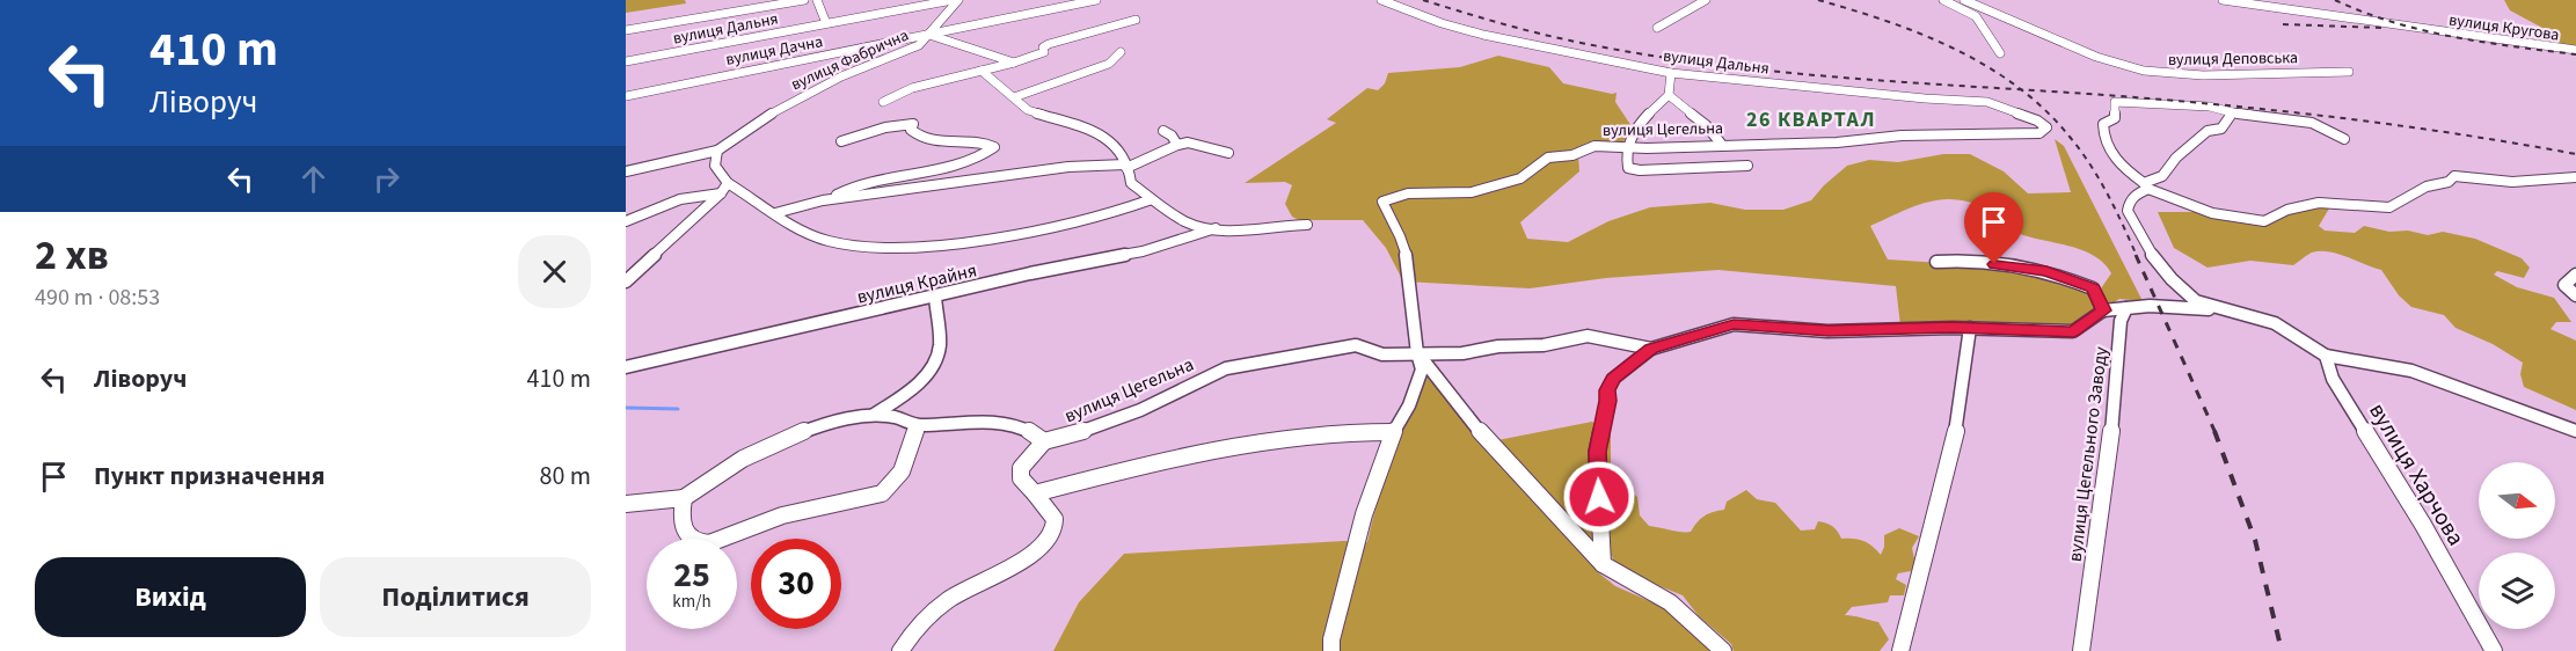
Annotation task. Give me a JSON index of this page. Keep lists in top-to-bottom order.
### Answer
{
  "streets": {
    "street": [
      "вулиця Кругова",
      "вулиця Дальня",
      "вулиця Дачна",
      "вулиця Деповська",
      "вулиця Фабрична",
      "вулиця Цегельна",
      "вулиця Крайня",
      "вулиця Цегельного Заводу",
      "вулиця Харчова"
    ]
  },
  "crossings": [
    ["вулиця Дальня", "вулиця Фабрична"],
    ["вулиця Дальня", "вулиця Цегельна"],
    ["вулиця Дачна", "вулиця Фабрична"]
  ],
  "districts": ["26 КВАРТАЛ"],
  "north": "right",
  "page": {
    "turn": ["410 m", "Ліворуч"],
    "heading": ["2 хв", "490 m · 08:53"],
    "list": [
      {
        "name": "Ліворуч",
        "value": "410 m"
      },
      {
        "name": "Пункт призначення",
        "value": "80 m"
      }
    ],
    "speed": "25 km/h",
    "limit": "30",
    "buttons": ["Вихід", "Поділитися"]
  }
}
